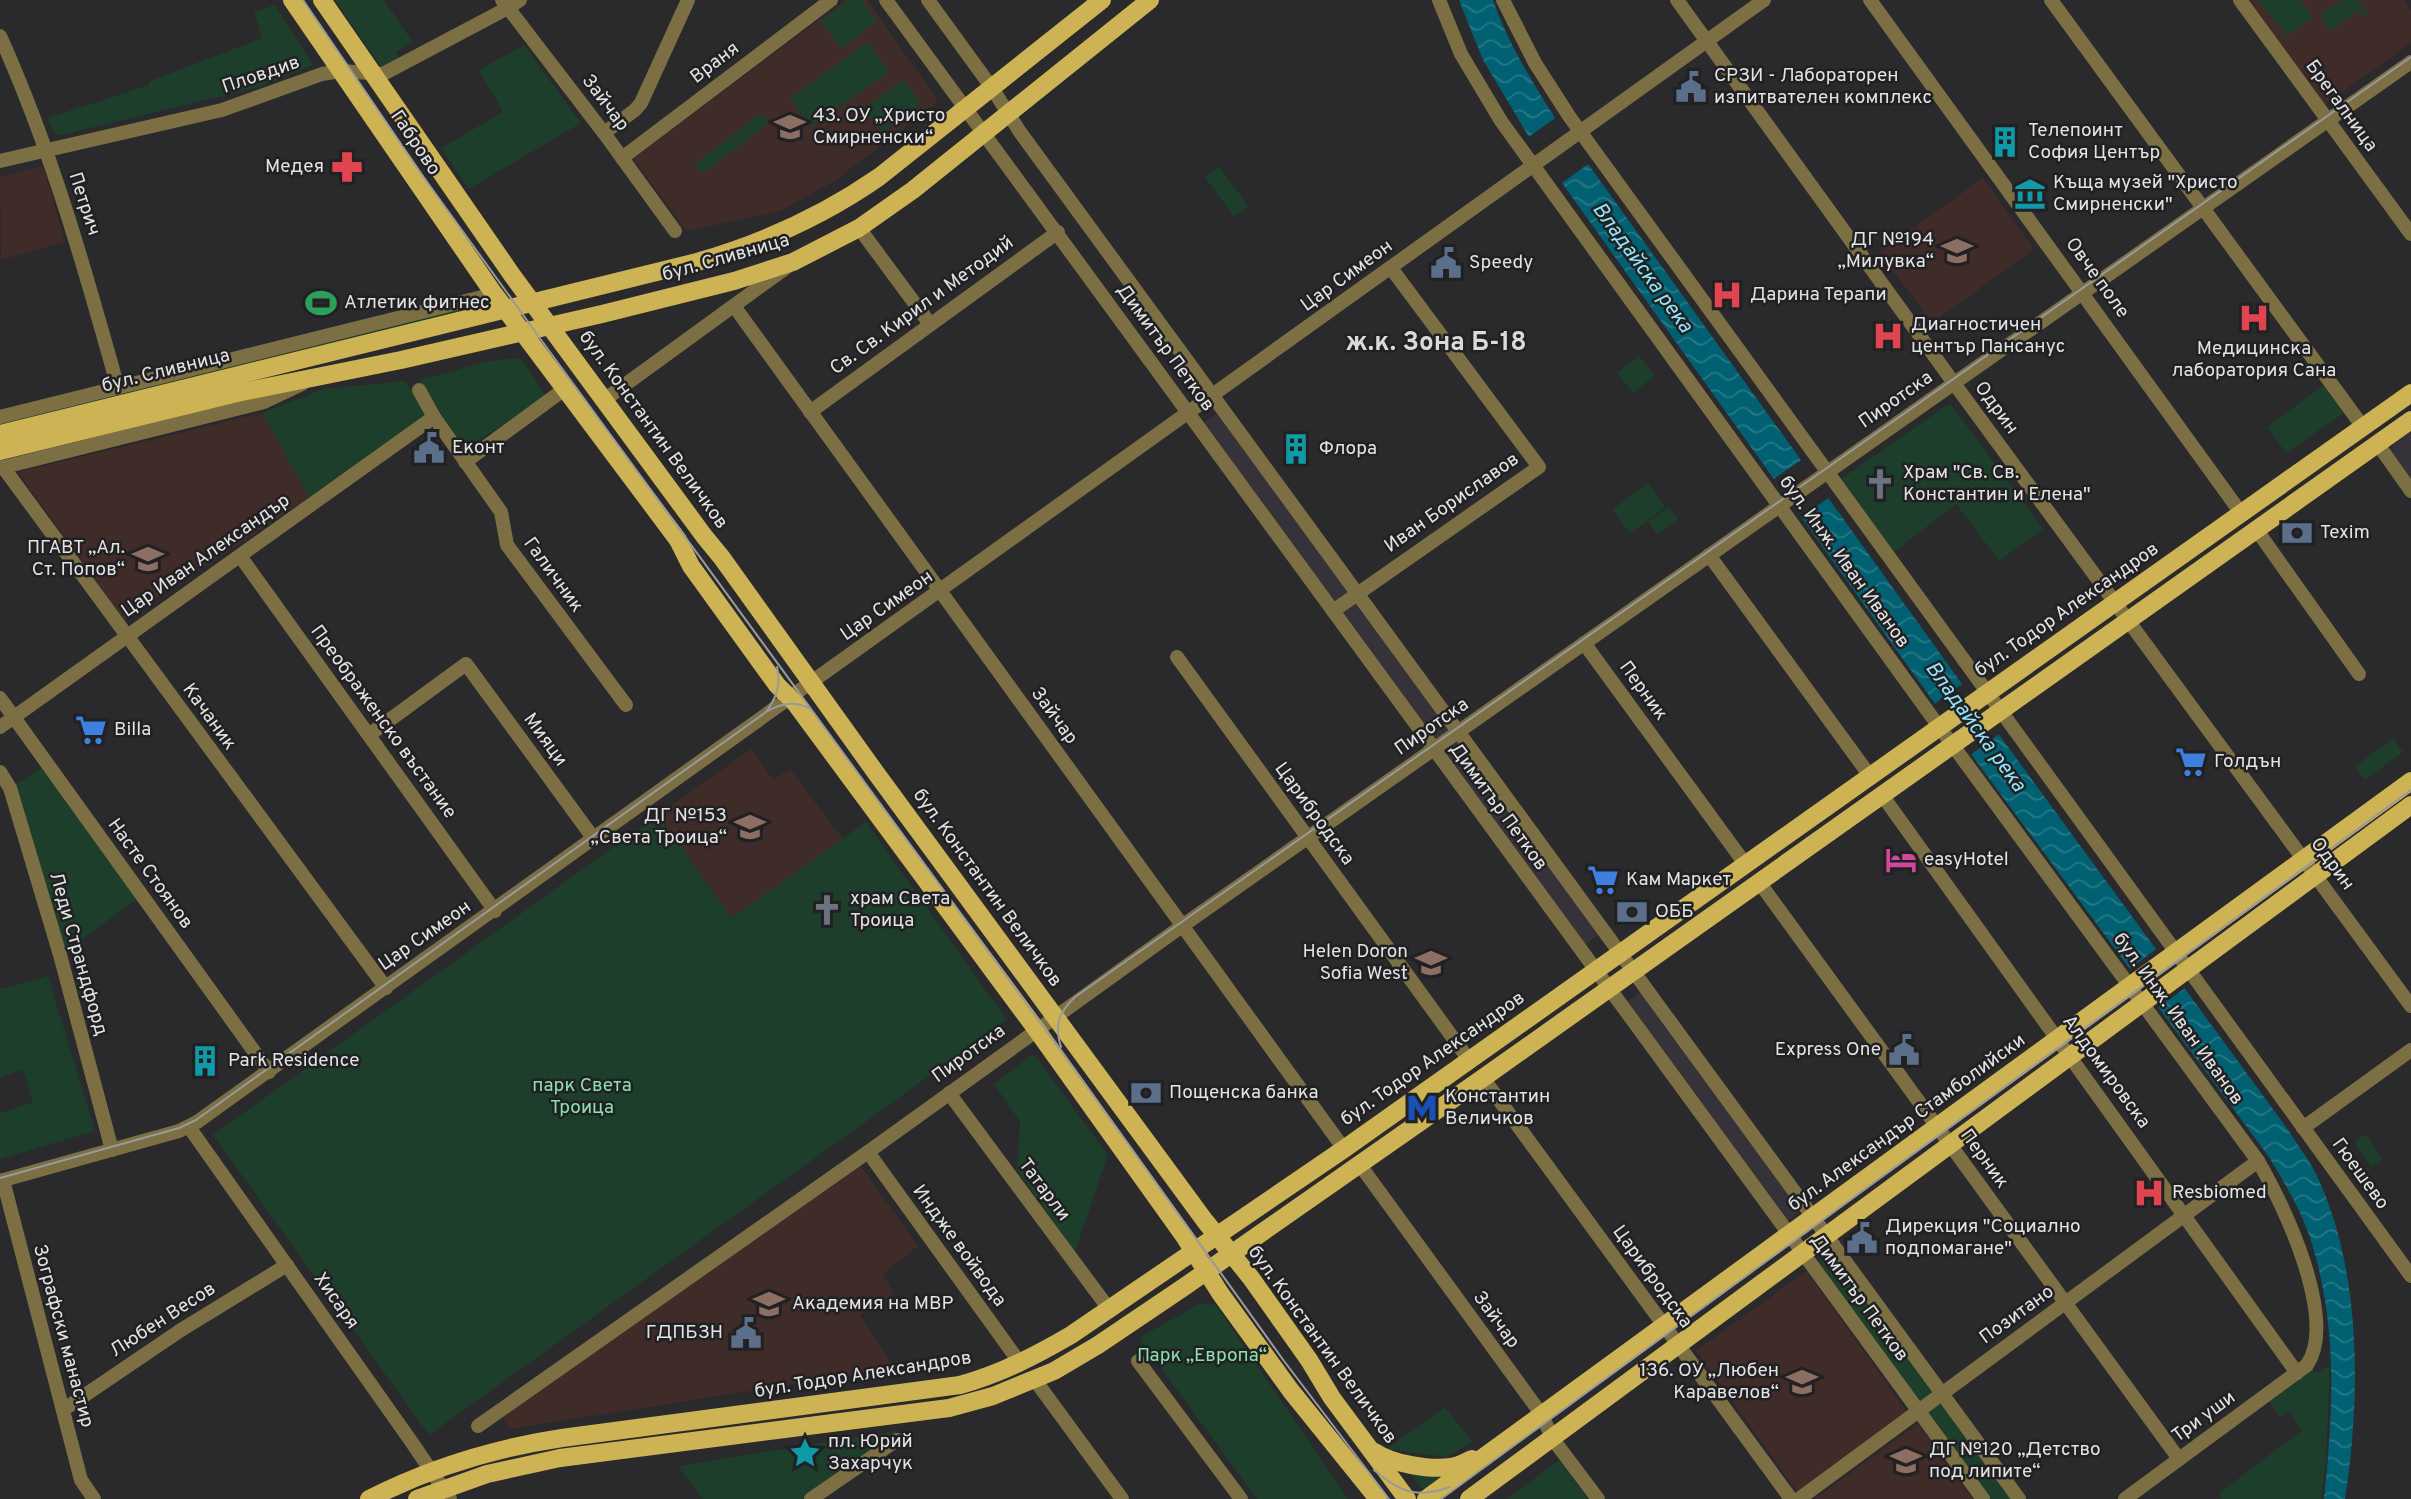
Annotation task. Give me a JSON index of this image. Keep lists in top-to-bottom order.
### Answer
{
  "streets": {
    "main road": [
      "Габрово",
      "бул. Сливница",
      "бул. Константин Величков",
      "бул. Тодор Александров",
      "бул. Александър Стамболийски"
    ],
    "street": [
      "Враня",
      "Пловдив",
      "Зайчар",
      "Брегалница",
      "Петрич",
      "Цар Симеон",
      "Овче поле",
      "Св. Св. Кирил и Методий",
      "Димитър Петков",
      "Пиротска",
      "Одрин",
      "Иван Бориславов",
      "Цар Иван Александър",
      "бул. Инж. Иван Иванов",
      "Галичник",
      "Перник",
      "Качаник",
      "Преображенско въстание",
      "Мияци",
      "Царибродска",
      "Насте Стоянов",
      "Леди Страндфорд",
      "Алдомировска",
      "Гюешево",
      "Татарли",
      "Индже войвода",
      "Хисаря",
      "Позитано",
      "Любен Весов",
      "Зографски манастир",
      "Три уши"
    ]
  },
  "crossings": [
    ["Враня", "Зайчар"],
    ["Пловдив", "Зайчар"],
    ["Пловдив", "Габрово"],
    ["Пловдив", "Петрич"],
    ["Зайчар", "Цар Симеон"],
    ["Зайчар", "Св. Св. Кирил и Методий"],
    ["Зайчар", "Пиротска"],
    ["Зайчар", "бул. Тодор Александров"],
    ["Зайчар", "бул. Александър Стамболийски"],
    ["Брегалница", "Пиротска"],
    ["Габрово", "бул. Сливница"],
    ["Габрово", "бул. Константин Величков"],
    ["Петрич", "бул. Сливница"],
    ["бул. Сливница", "Димитър Петков"],
    ["бул. Сливница", "бул. Константин Величков"],
    ["бул. Сливница", "Качаник"],
    ["Цар Симеон", "Димитър Петков"],
    ["Цар Симеон", "Одрин"],
    ["Цар Симеон", "бул. Константин Величков"],
    ["Цар Симеон", "Иван Бориславов"],
    ["Цар Симеон", "бул. Инж. Иван Иванов"],
    ["Цар Симеон", "Качаник"],
    ["Цар Симеон", "Преображенско въстание"],
    ["Цар Симеон", "Мияци"],
    ["Цар Симеон", "Насте Стоянов"],
    ["Цар Симеон", "Леди Страндфорд"],
    ["Цар Симеон", "Хисаря"],
    ["Цар Симеон", "Зографски манастир"],
    ["Овче поле", "Пиротска"],
    ["Овче поле", "бул. Тодор Александров"],
    ["Св. Св. Кирил и Методий", "Димитър Петков"],
    ["Димитър Петков", "Пиротска"],
    ["Димитър Петков", "Иван Бориславов"],
    ["Димитър Петков", "бул. Тодор Александров"],
    ["Димитър Петков", "бул. Александър Стамболийски"],
    ["Димитър Петков", "Позитано"],
    ["Пиротска", "Одрин"],
    ["Пиротска", "бул. Константин Величков"],
    ["Пиротска", "бул. Инж. Иван Иванов"],
    ["Пиротска", "Перник"],
    ["Пиротска", "Царибродска"],
    ["Пиротска", "Татарли"],
    ["Пиротска", "Индже войвода"],
    ["Одрин", "бул. Тодор Александров"],
    ["Одрин", "бул. Александър Стамболийски"],
    ["бул. Константин Величков", "бул. Тодор Александров"],
    ["Цар Иван Александър", "Галичник"],
    ["Цар Иван Александър", "Качаник"],
    ["Цар Иван Александър", "Преображенско въстание"],
    ["Цар Иван Александър", "Насте Стоянов"],
    ["бул. Инж. Иван Иванов", "бул. Тодор Александров"],
    ["бул. Инж. Иван Иванов", "Алдомировска"],
    ["бул. Инж. Иван Иванов", "бул. Александър Стамболийски"],
    ["бул. Инж. Иван Иванов", "Гюешево"],
    ["бул. Инж. Иван Иванов", "Позитано"],
    ["бул. Инж. Иван Иванов", "Три уши"],
    ["бул. Тодор Александров", "Перник"],
    ["бул. Тодор Александров", "Царибродска"],
    ["бул. Тодор Александров", "Татарли"],
    ["бул. Тодор Александров", "Индже войвода"],
    ["бул. Тодор Александров", "Хисаря"],
    ["Перник", "бул. Александър Стамболийски"],
    ["Перник", "Позитано"],
    ["Перник", "Три уши"],
    ["Преображенско въстание", "Мияци"],
    ["Царибродска", "бул. Александър Стамболийски"],
    ["Алдомировска", "бул. Александър Стамболийски"],
    ["Алдомировска", "Позитано"],
    ["Алдомировска", "Три уши"],
    ["Хисаря", "Любен Весов"],
    ["Любен Весов", "Зографски манастир"]
  ],
  "districts": ["ж.к. Зона Б-18"],
  "water": ["Владайска река"],
  "parks": ["парк Света Троица", "Парк „Европа“"],
  "places": {
    "public building": [
      "СРЗИ - Лабораторен изпитвателен комплекс",
      "Speedy",
      "Еконт",
      "Express One",
      "Дирекция \"Социално подпомагане\"",
      "ГДПБЗН"
    ],
    "school or university": [
      "43. ОУ „Христо Смирненски“",
      "ДГ №194 „Милувка“",
      "ПГАВТ „Ал. Ст. Попов“",
      "ДГ №153 „Света Троица“",
      "Helen Doron Sofia West",
      "Академия на МВР",
      "136. ОУ „Любен Каравелов“",
      "ДГ №120 „Детство под липите“"
    ],
    "building": ["Телепоинт София Център", "Флора", "Park Residence"],
    "pharmacy": ["Медея"],
    "museum": ["Къща музей \"Христо Смирненски\""],
    "hospital": [
      "Дарина Терапи",
      "Медицинска лаборатория Сана",
      "Диагностичен център Пансанус",
      "Resbiomed"
    ],
    "sports": ["Атлетик фитнес"],
    "church": ["Храм \"Св. Св. Константин и Елена\"", "храм Света Троица"],
    "bank": ["Texim", "ОББ", "Пощенска банка"],
    "supermarket": ["Billa", "Голдън", "Кам Маркет"],
    "hotel": ["easyHotel"],
    "metro station": ["Константин Величков"],
    "place": ["пл. Юрий Захарчук"]
  }
}
